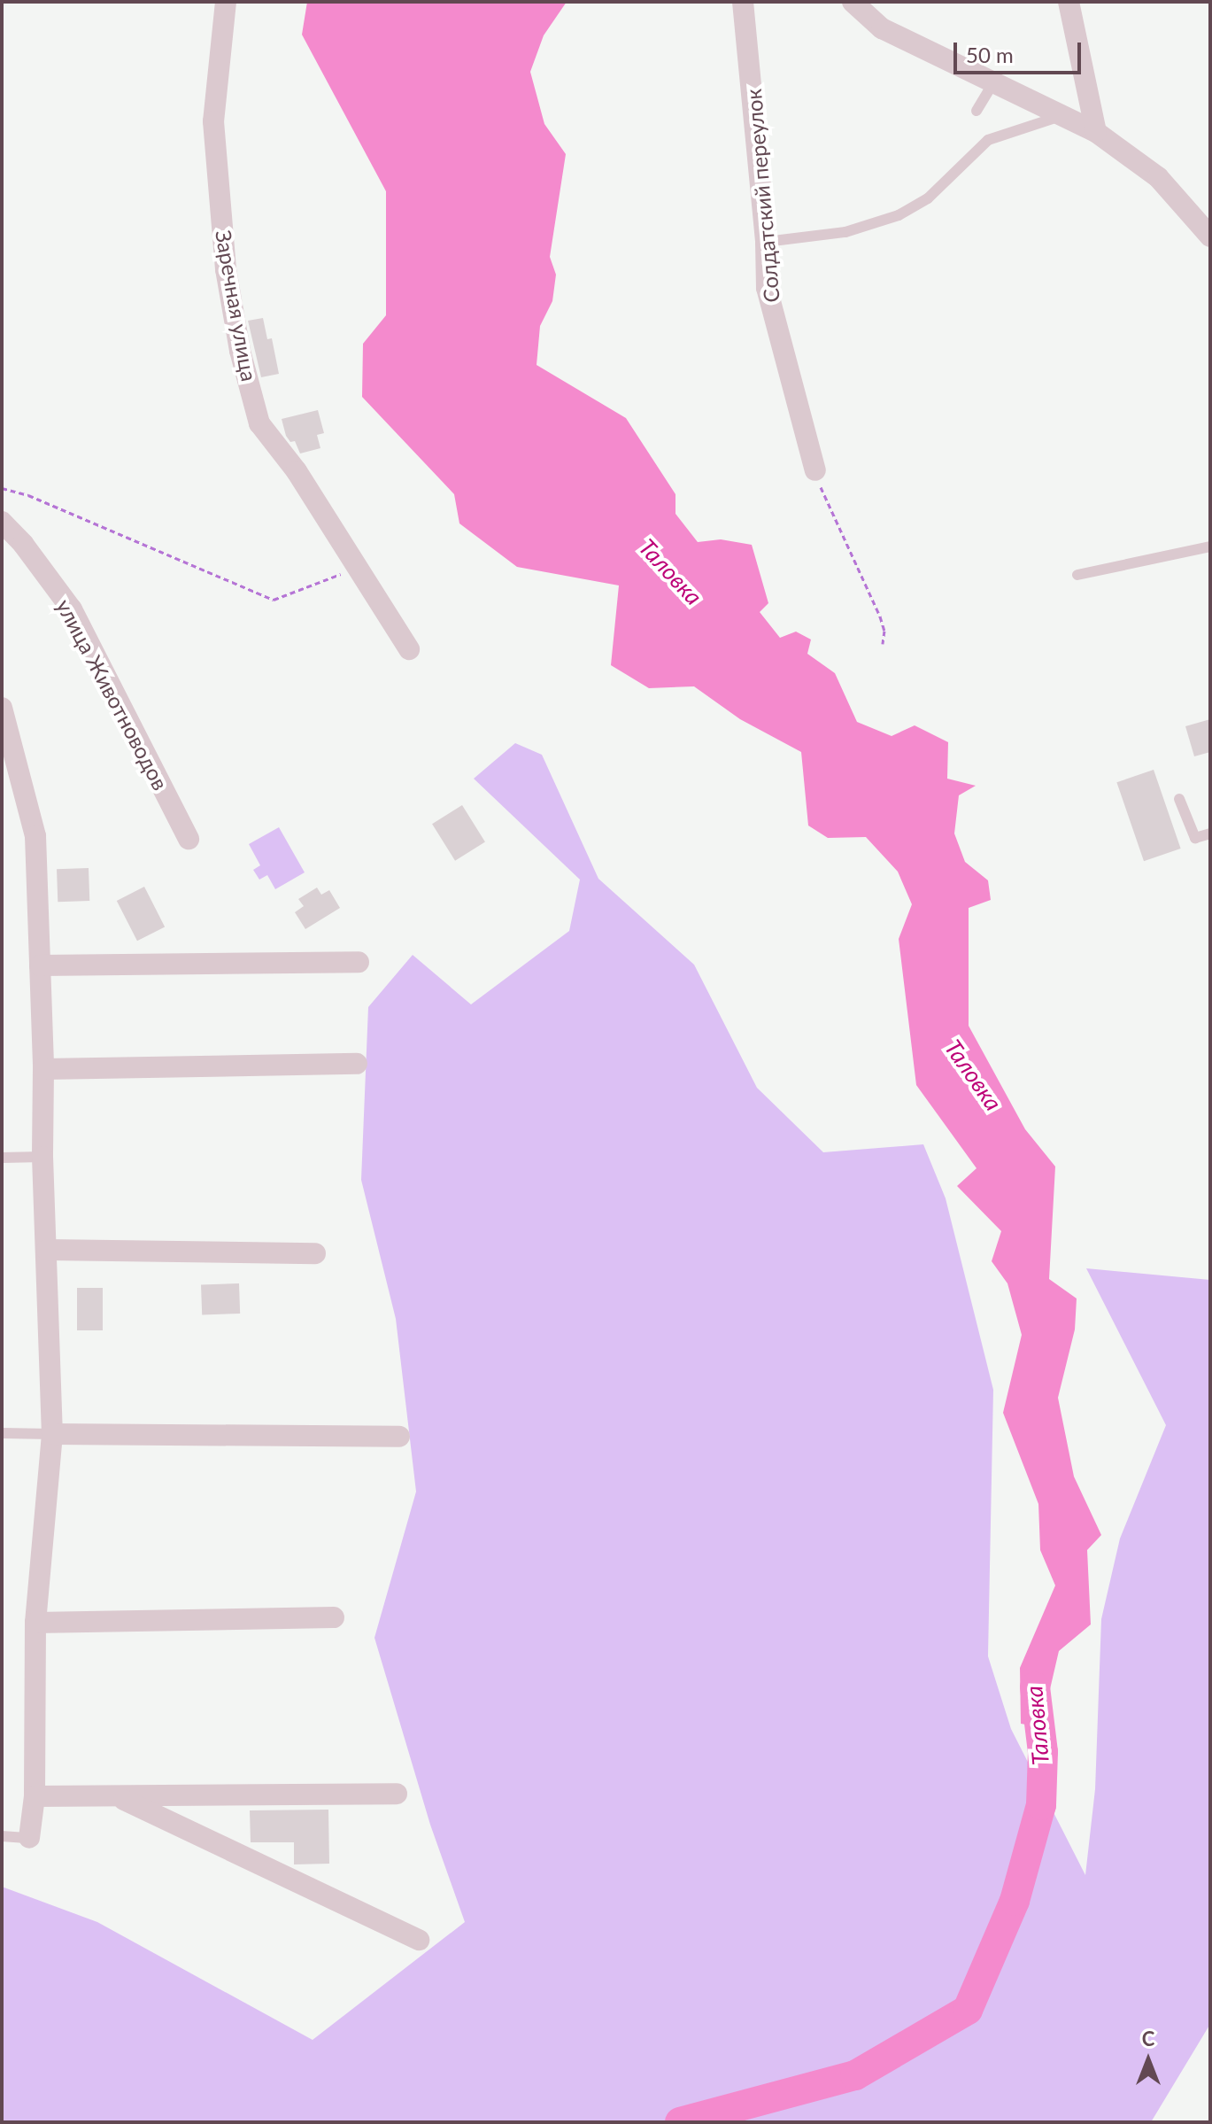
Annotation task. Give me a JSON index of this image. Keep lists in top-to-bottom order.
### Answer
{
  "streets": {
    "street": ["Солдатский переулок", "Заречная улица", "улица Животноводов"]
  },
  "water": ["Таловка"],
  "scale_bar": "50 m",
  "north": "top"
}
